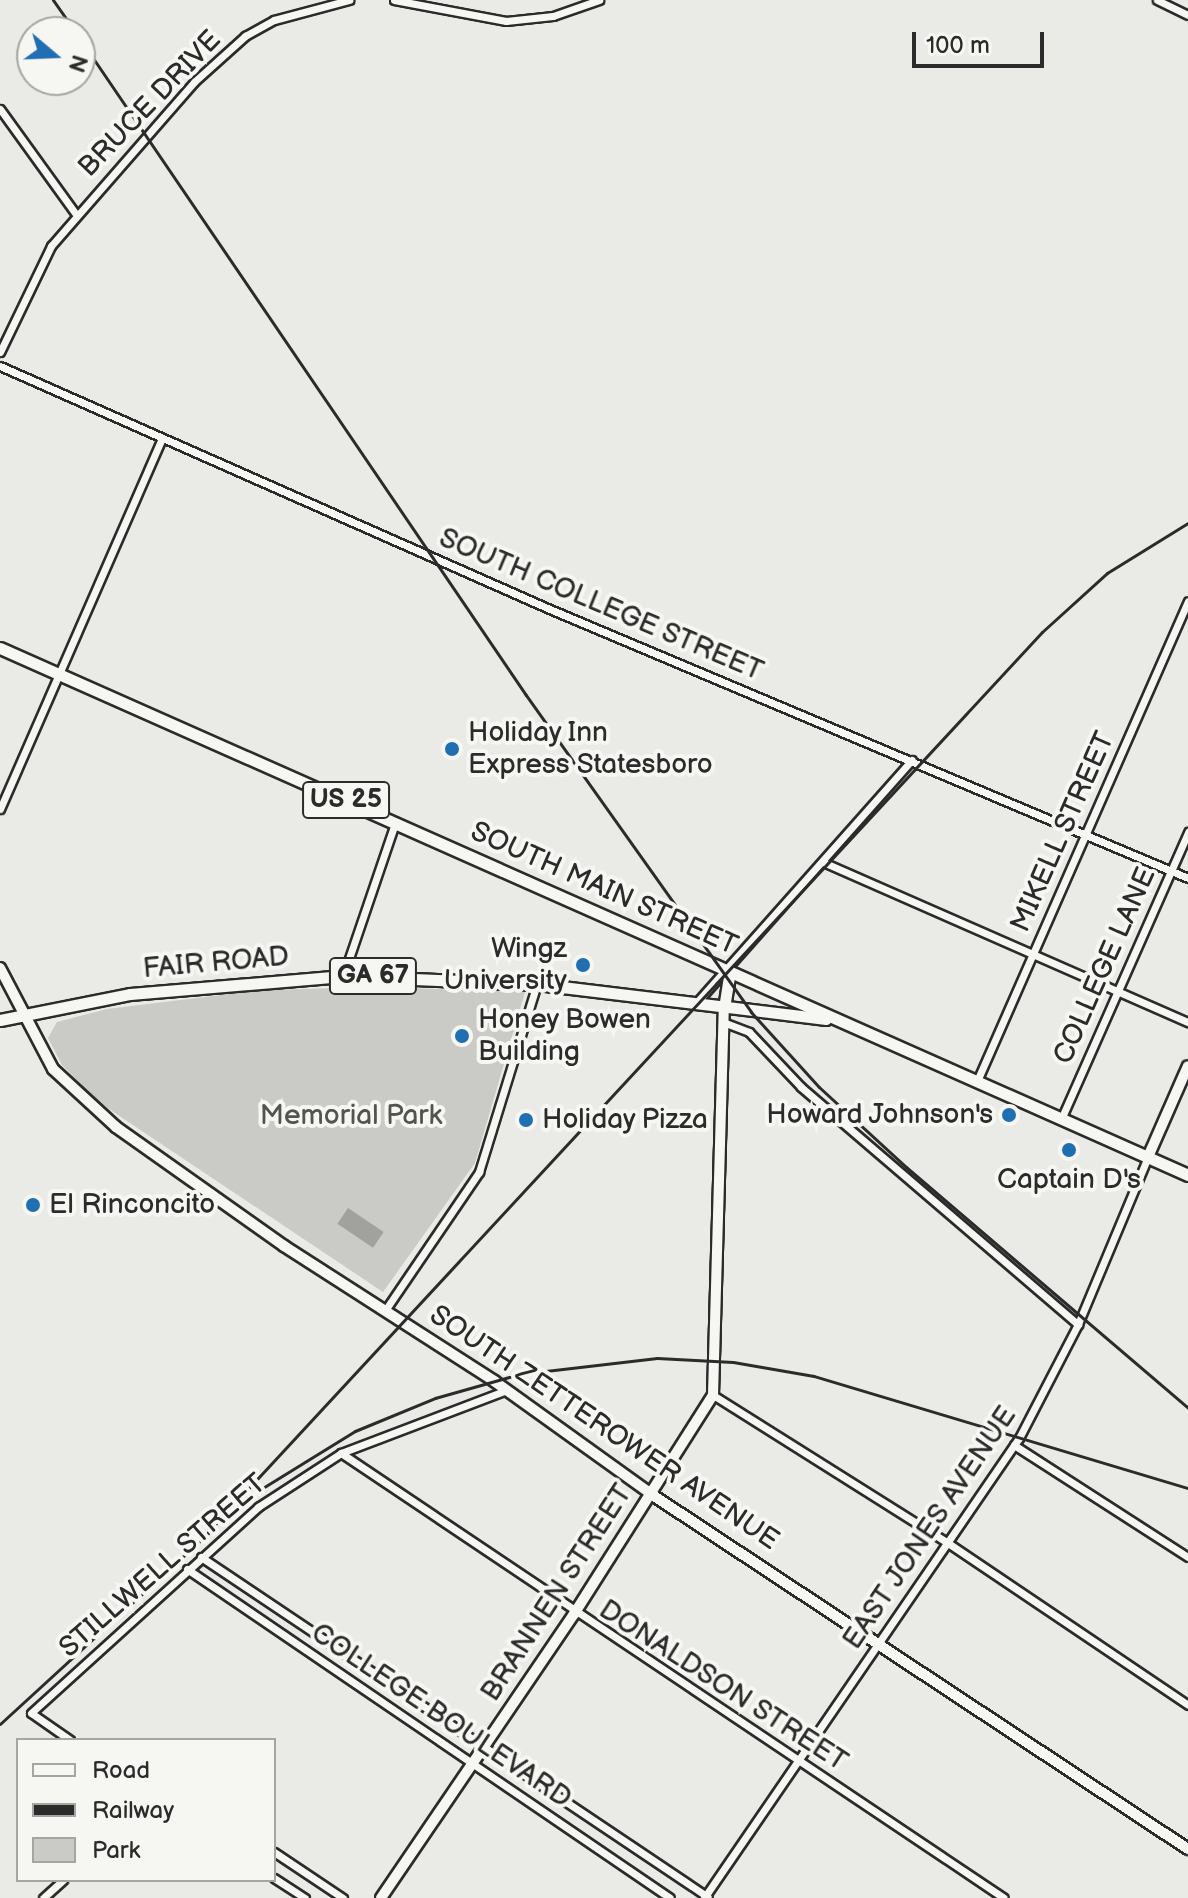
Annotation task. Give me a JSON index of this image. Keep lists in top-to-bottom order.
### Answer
{
  "streets": {
    "main road": [
      "US 25",
      "SOUTH MAIN STREET",
      "FAIR ROAD",
      "GA 67"
    ],
    "street": [
      "BRUCE DRIVE",
      "SOUTH COLLEGE STREET",
      "MIKELL STREET",
      "COLLEGE LANE",
      "SOUTH ZETTEROWER AVENUE",
      "EAST JONES AVENUE",
      "STILLWELL STREET",
      "BRANNEN STREET",
      "DONALDSON STREET",
      "COLLEGE BOULEVARD"
    ]
  },
  "crossings": [
    ["SOUTH COLLEGE STREET", "MIKELL STREET"],
    ["SOUTH COLLEGE STREET", "COLLEGE LANE"],
    ["MIKELL STREET", "SOUTH MAIN STREET"],
    ["SOUTH MAIN STREET", "COLLEGE LANE"],
    ["SOUTH MAIN STREET", "GA 67"],
    ["SOUTH MAIN STREET", "EAST JONES AVENUE"],
    ["FAIR ROAD", "GA 67"],
    ["FAIR ROAD", "SOUTH ZETTEROWER AVENUE"],
    ["SOUTH ZETTEROWER AVENUE", "EAST JONES AVENUE"],
    ["SOUTH ZETTEROWER AVENUE", "STILLWELL STREET"],
    ["SOUTH ZETTEROWER AVENUE", "BRANNEN STREET"],
    ["EAST JONES AVENUE", "DONALDSON STREET"],
    ["EAST JONES AVENUE", "COLLEGE BOULEVARD"],
    ["STILLWELL STREET", "DONALDSON STREET"],
    ["STILLWELL STREET", "COLLEGE BOULEVARD"],
    ["BRANNEN STREET", "DONALDSON STREET"],
    ["BRANNEN STREET", "COLLEGE BOULEVARD"]
  ],
  "parks": ["Memorial Park"],
  "places": [
    "Holiday Inn Express Statesboro",
    "Wingz University",
    "Honey Bowen Building",
    "Howard Johnson's",
    "Holiday Pizza",
    "Captain D's",
    "El Rinconcito"
  ],
  "legend": ["Road", "Railway", "Park"],
  "scale_bar": "100 m",
  "north": "right"
}
